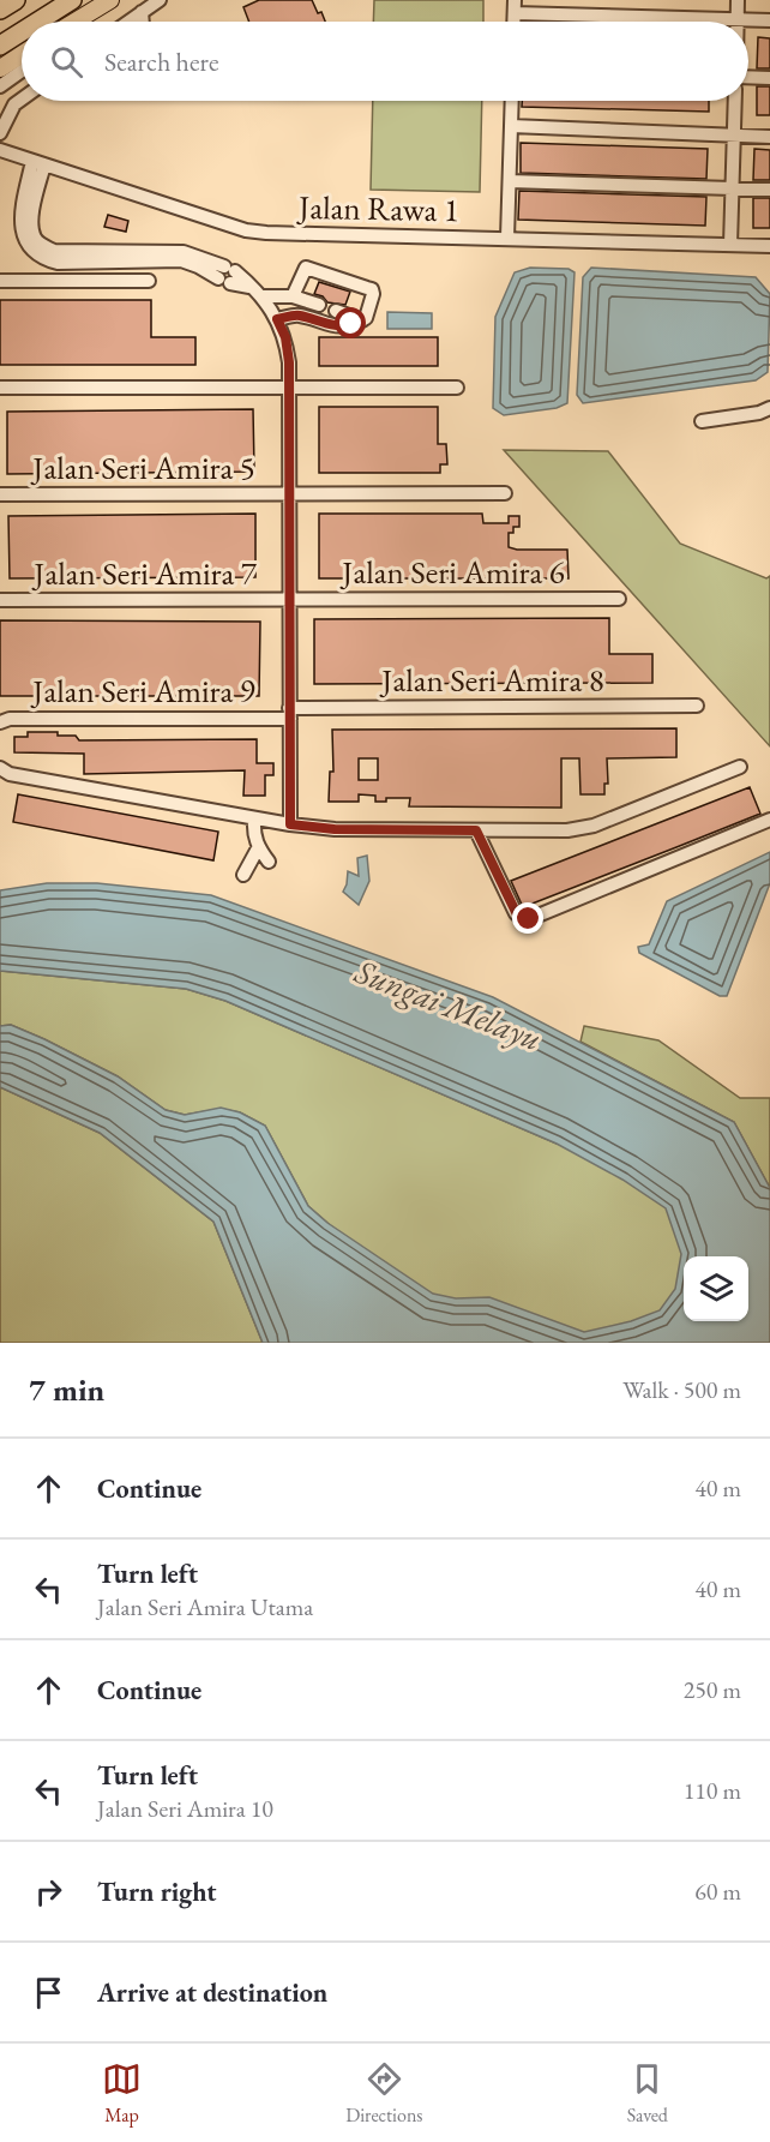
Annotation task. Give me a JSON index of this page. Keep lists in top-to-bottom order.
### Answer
{
  "streets": {
    "street": [
      "Jalan Rawa 1",
      "Jalan Seri Amira 5",
      "Jalan Seri Amira 6",
      "Jalan Seri Amira 7",
      "Jalan Seri Amira 8",
      "Jalan Seri Amira 9"
    ]
  },
  "crossings": [
    ["Jalan Seri Amira 6", "Jalan Seri Amira 7"],
    ["Jalan Seri Amira 8", "Jalan Seri Amira 9"]
  ],
  "water": ["Sungai Melayu"],
  "page": {
    "search": "Search here",
    "heading": ["7 min", "Walk · 500 m"],
    "list": [
      ["Continue", "40 m"],
      ["Turn left", "Jalan Seri Amira Utama", "40 m"],
      ["Continue", "250 m"],
      ["Turn left", "Jalan Seri Amira 10", "110 m"],
      ["Turn right", "60 m"],
      "Arrive at destination"
    ],
    "nav": ["Map", "Directions", "Saved"]
  }
}
